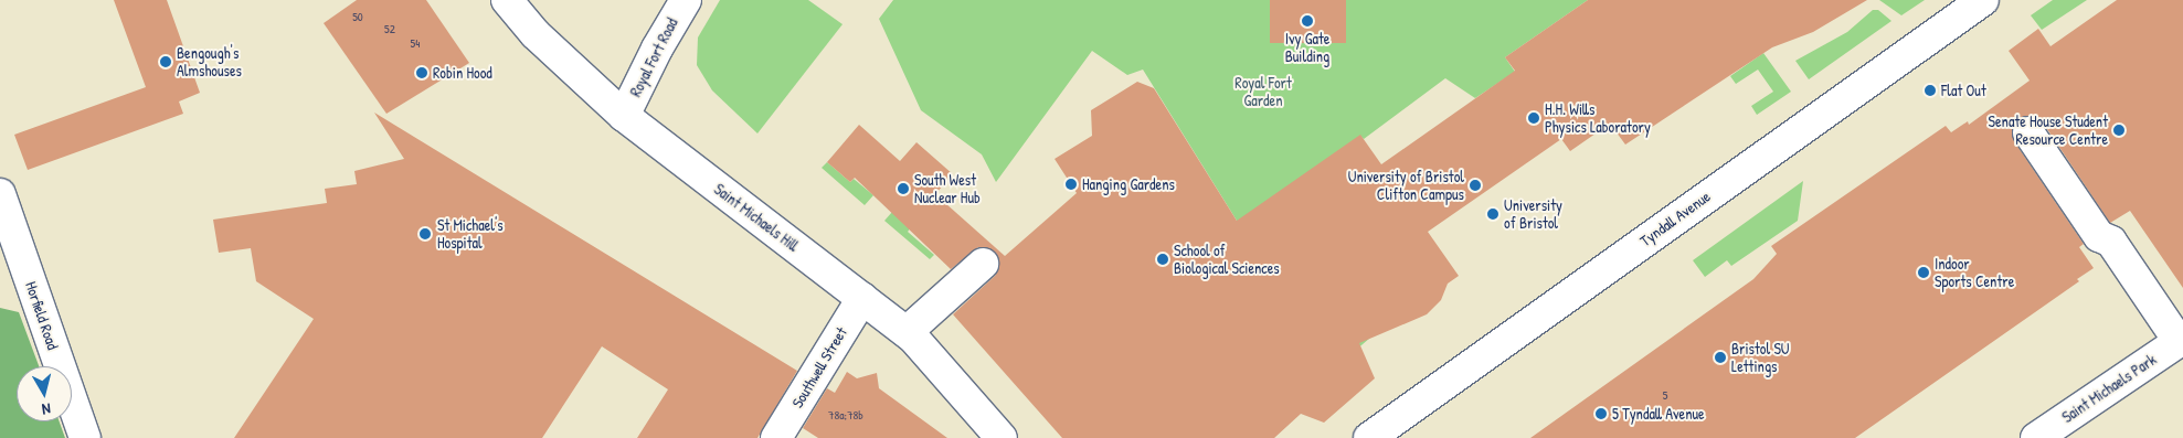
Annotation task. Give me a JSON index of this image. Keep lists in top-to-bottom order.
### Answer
{
  "streets": {
    "street": [
      "Royal Fort Road",
      "Saint Michaels Hill",
      "Tyndall Avenue",
      "Horfield Road",
      "Southwell Street",
      "Saint Michaels Park"
    ]
  },
  "crossings": [
    ["Royal Fort Road", "Saint Michaels Hill"],
    ["Saint Michaels Hill", "Southwell Street"]
  ],
  "parks": ["Royal Fort Garden"],
  "places": [
    "Ivy Gate Building",
    "Bengough's Almshouses",
    "Robin Hood",
    "Flat Out",
    "H.H. Wills Physics Laboratory",
    "Senate House Student Resource Centre",
    "Hanging Gardens",
    "University of Bristol Clifton Campus",
    "South West Nuclear Hub",
    "University of Bristol",
    "St Michael's Hospital",
    "School of Biological Sciences",
    "Indoor Sports Centre",
    "Bristol SU Lettings",
    "5 Tyndall Avenue"
  ],
  "house_numbers": [
    "50",
    "52",
    "54",
    "5",
    "78a;78b"
  ],
  "north": "bottom"
}
